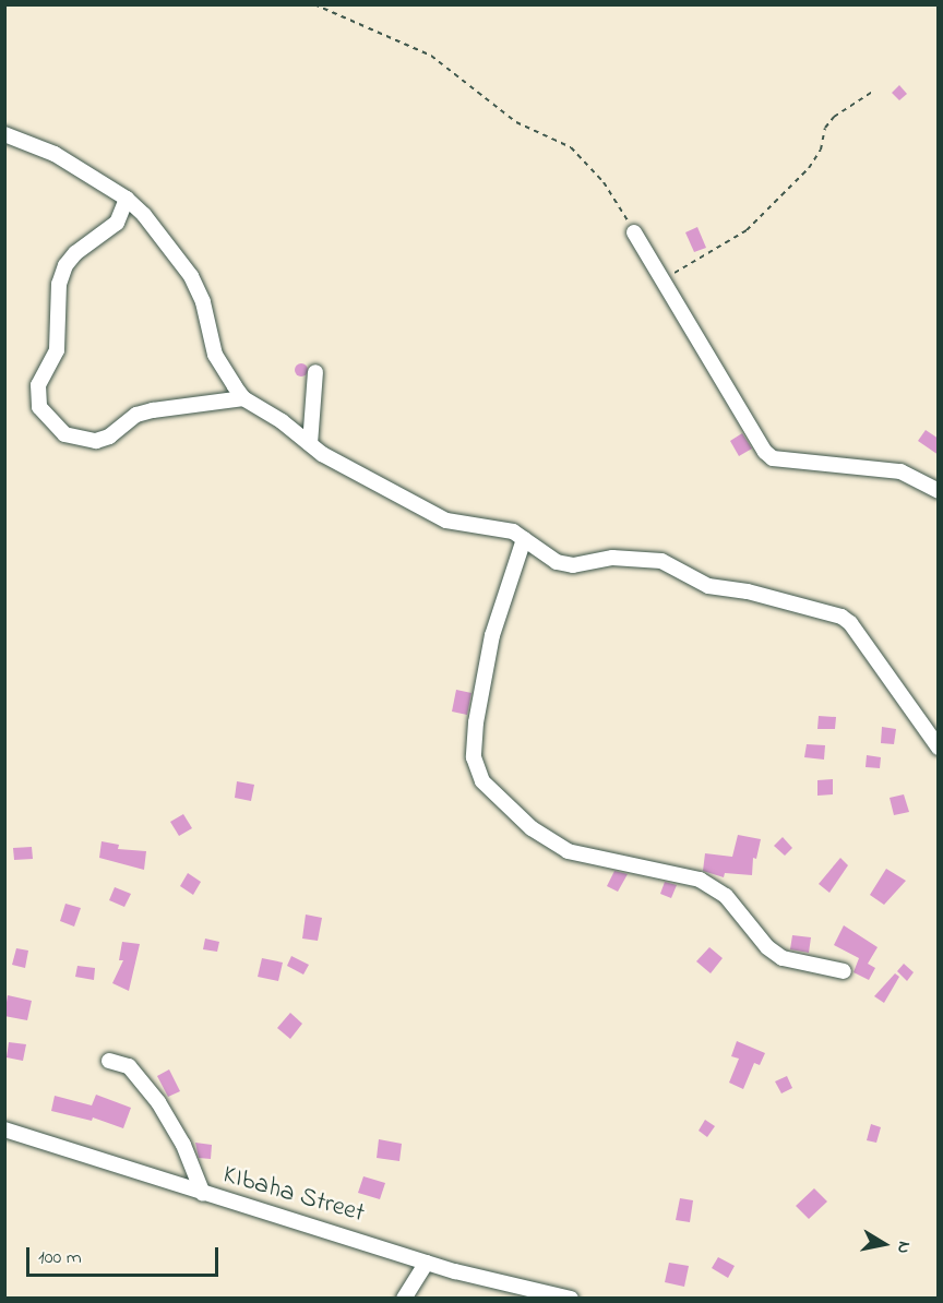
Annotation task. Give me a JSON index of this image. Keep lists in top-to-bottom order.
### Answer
{
  "streets": {
    "street": ["KIbaha Street"]
  },
  "scale_bar": "100 m",
  "north": "right"
}
